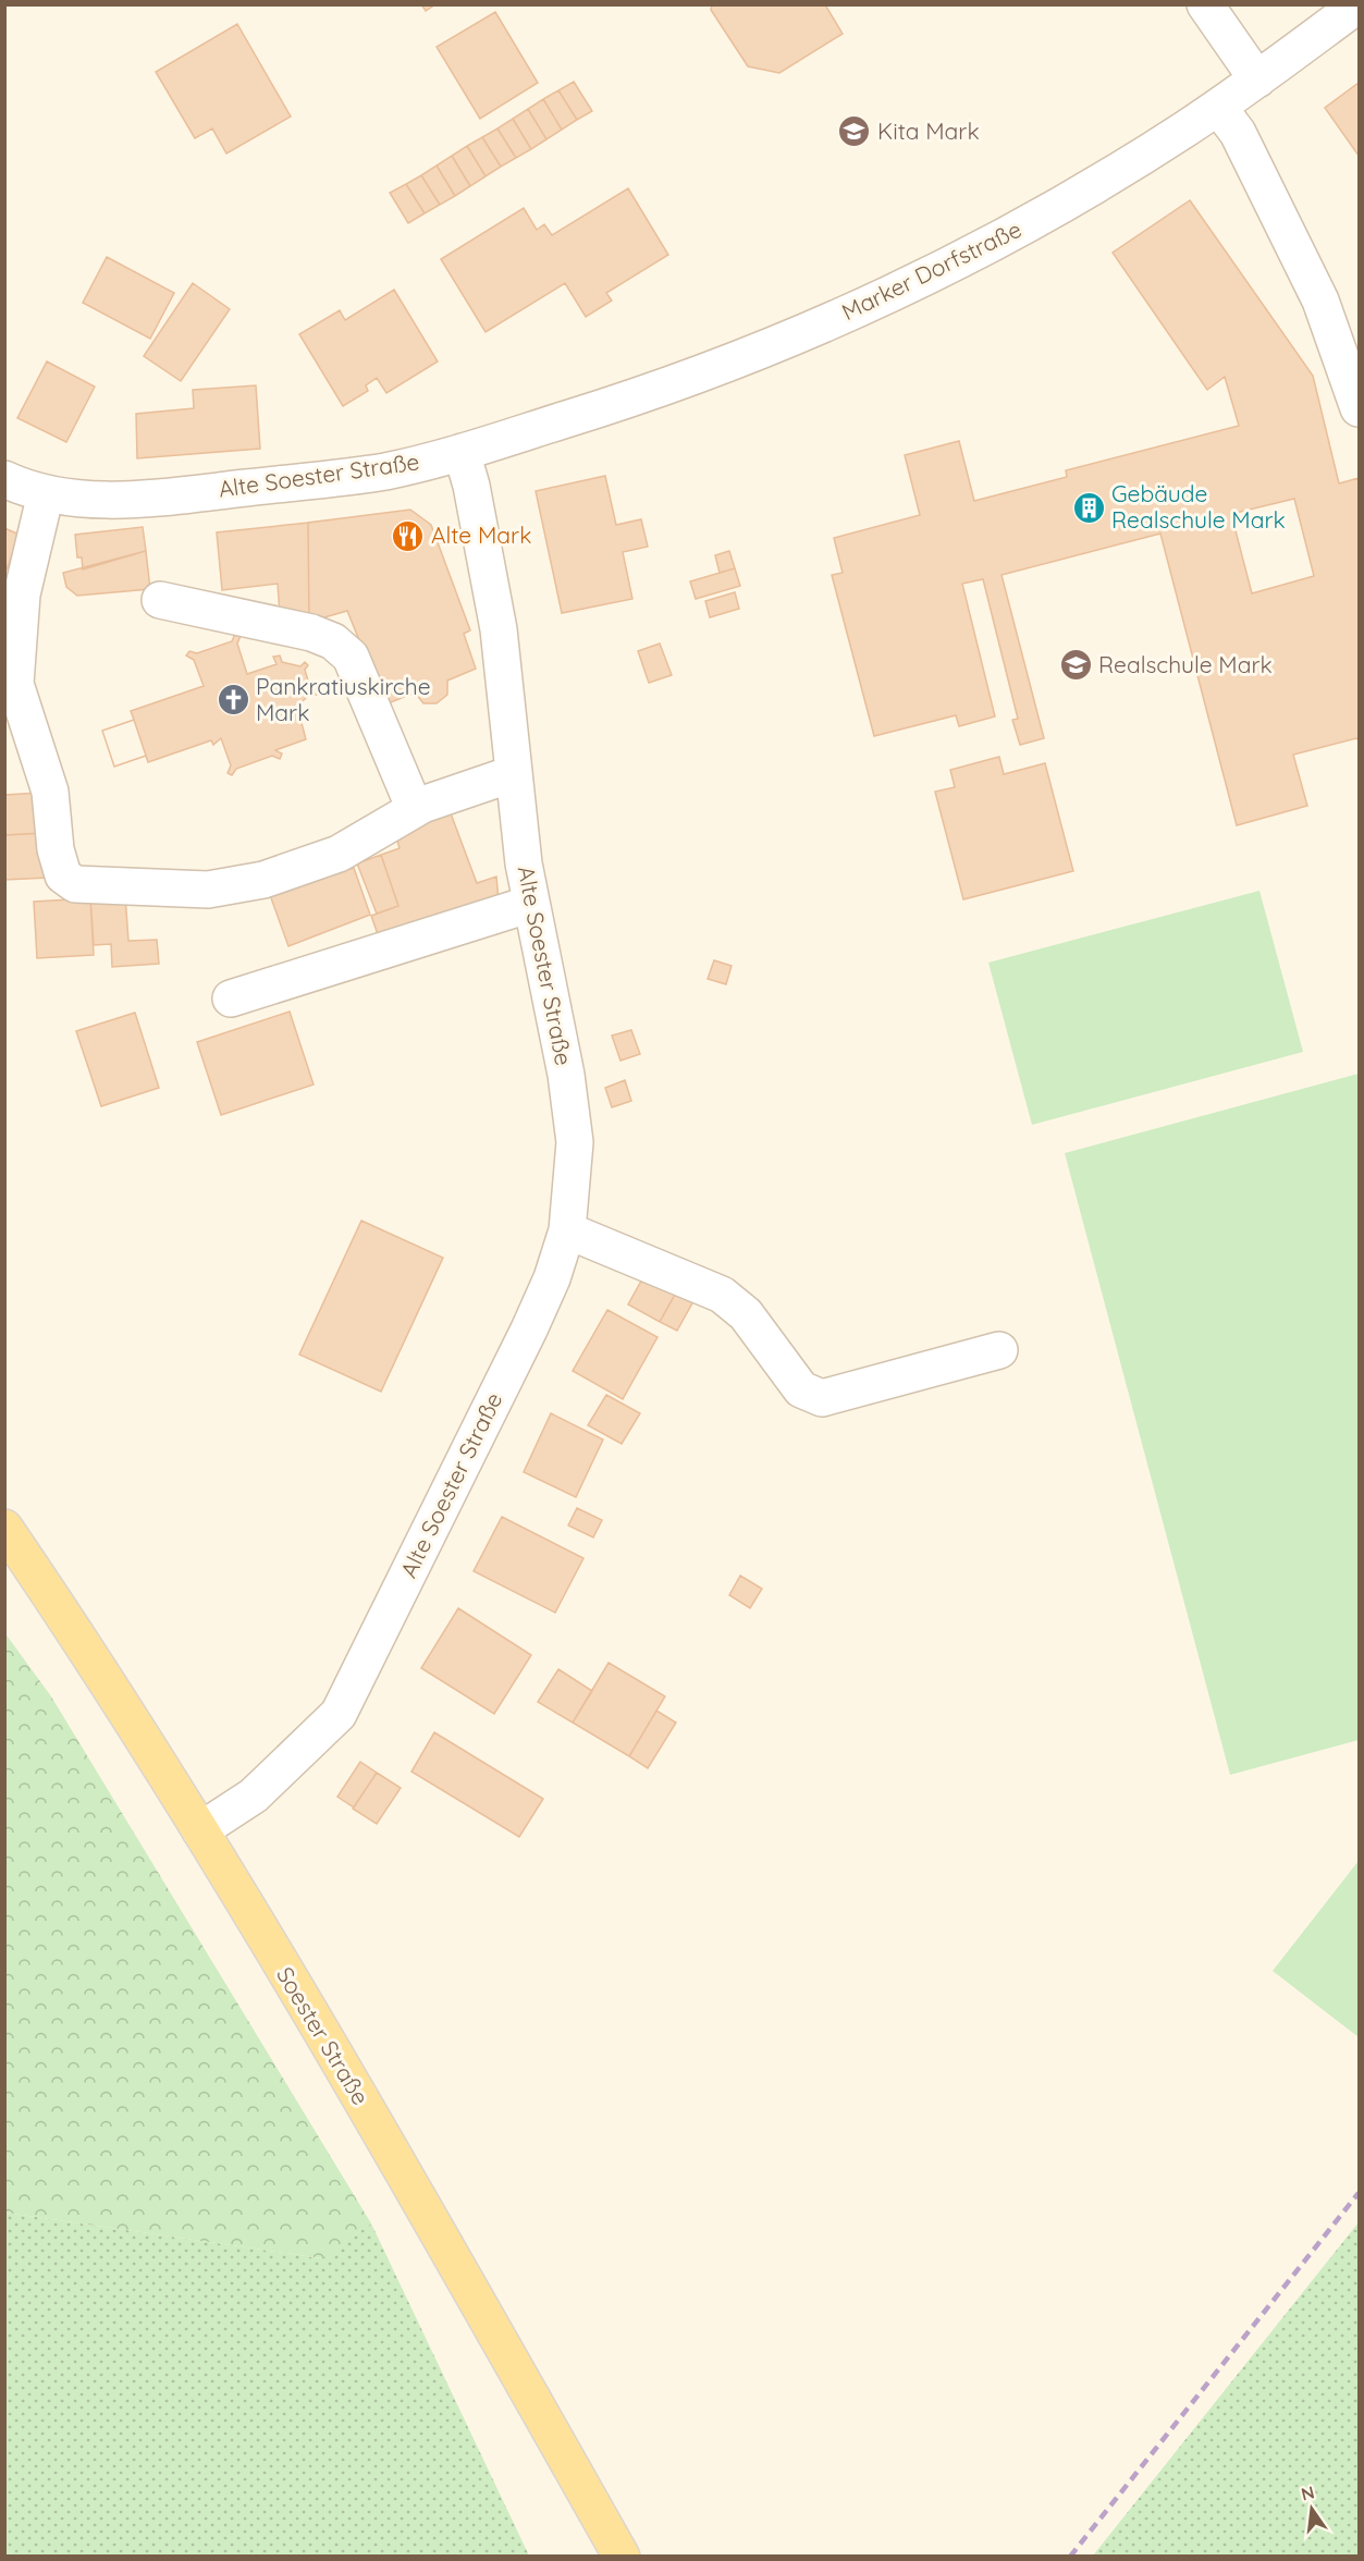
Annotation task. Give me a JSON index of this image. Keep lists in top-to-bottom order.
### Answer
{
  "streets": {
    "main road": ["Soester Straße"],
    "street": ["Marker Dorfstraße", "Alte Soester Straße"]
  },
  "crossings": [
    ["Marker Dorfstraße", "Alte Soester Straße"],
    ["Alte Soester Straße", "Soester Straße"]
  ],
  "places": {
    "school or university": ["Kita Mark", "Realschule Mark"],
    "building": ["Gebäude Realschule Mark"],
    "restaurant": ["Alte Mark"],
    "church": ["Pankratiuskirche Mark"]
  },
  "north": "top"
}
